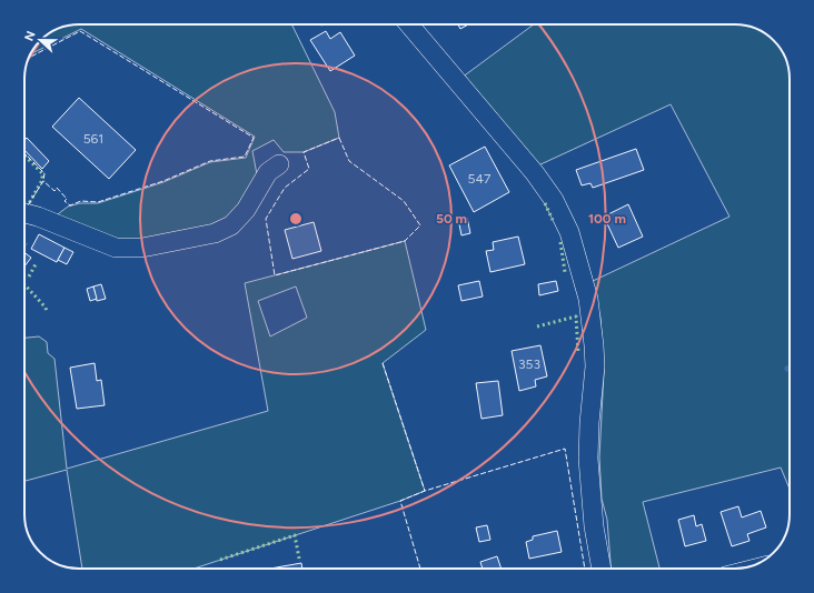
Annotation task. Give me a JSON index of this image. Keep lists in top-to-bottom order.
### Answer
{
  "house_numbers": ["561", "547", "353"],
  "north": "left",
  "rings": ["50 m", "100 m"]
}
